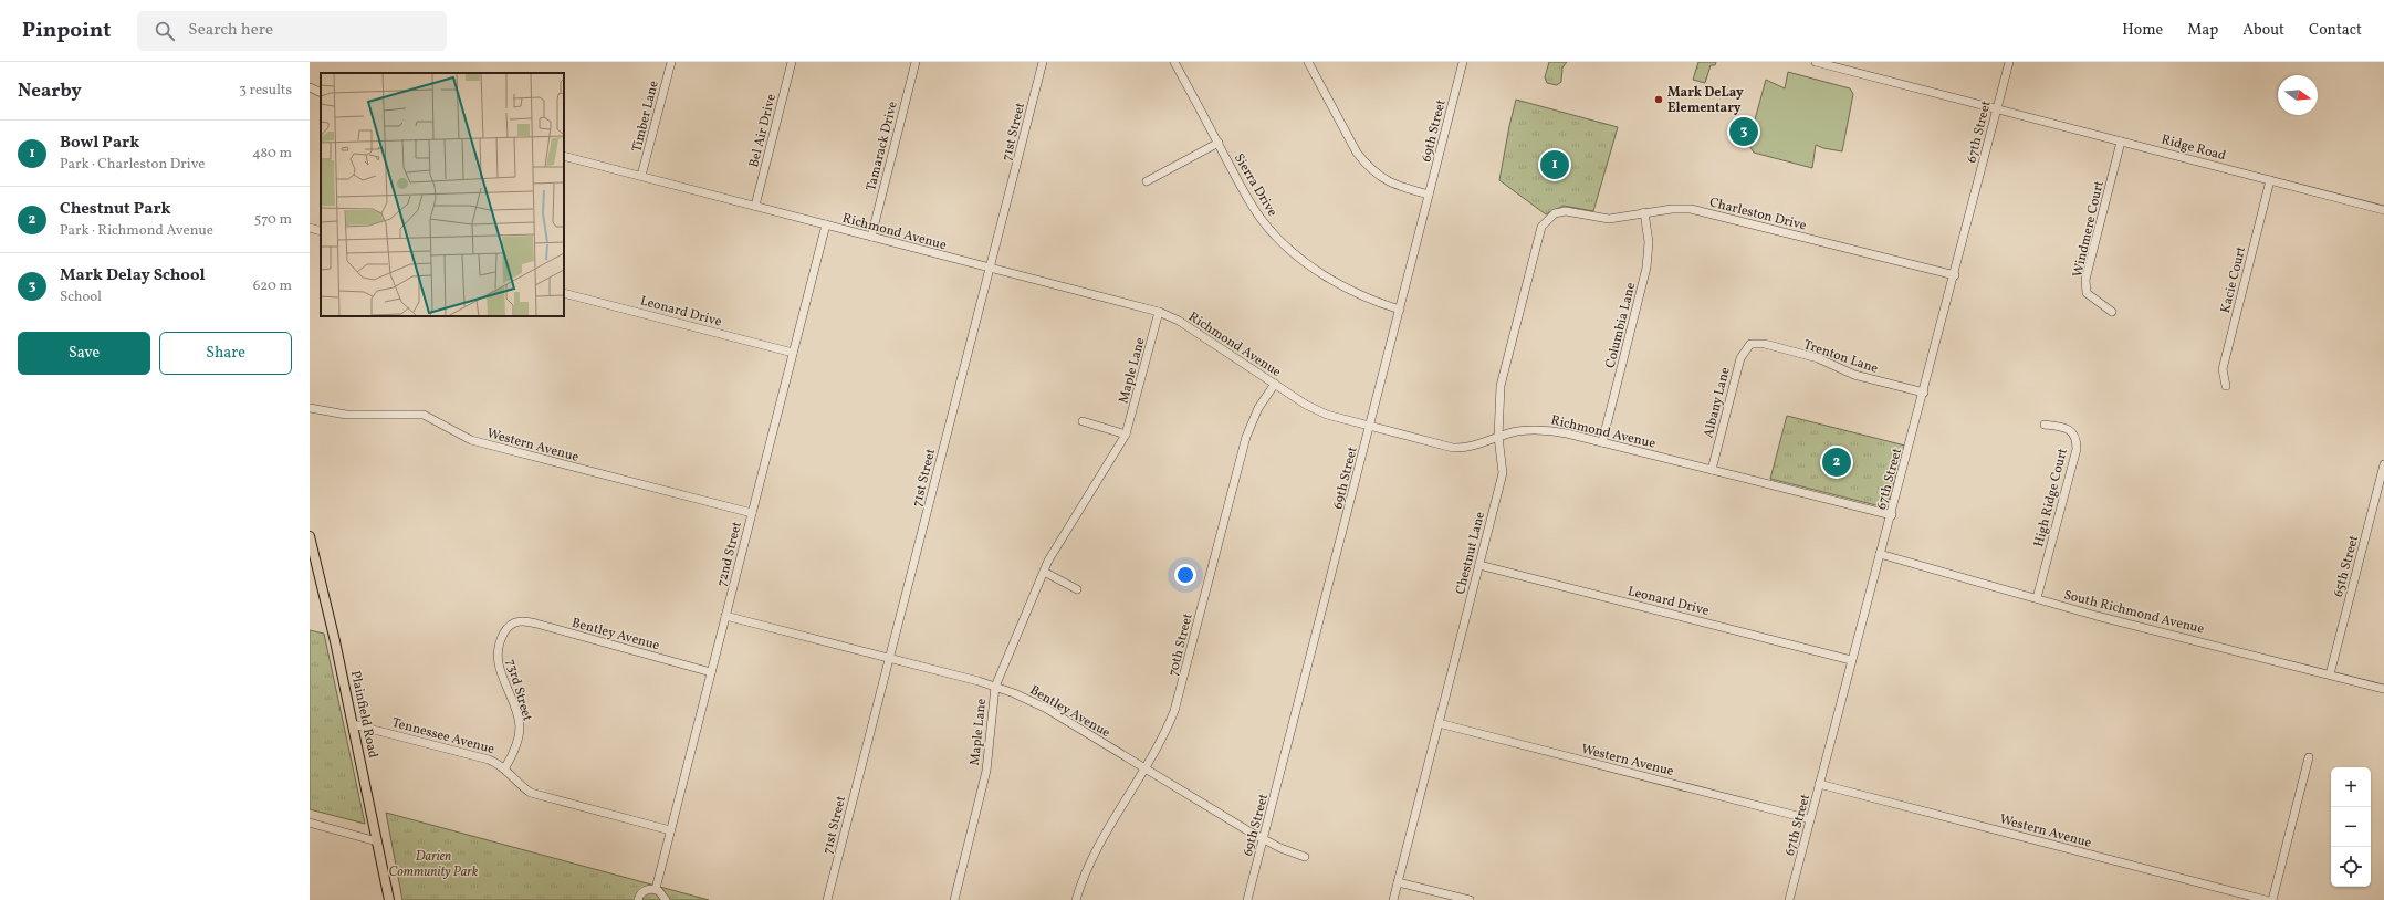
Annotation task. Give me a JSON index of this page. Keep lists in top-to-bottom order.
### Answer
{
  "streets": {
    "main road": ["Plainfield Road"],
    "street": [
      "Timber Lane",
      "Bel Air Drive",
      "69th Street",
      "71st Street",
      "67th Street",
      "Tamarack Drive",
      "Ridge Road",
      "Sierra Drive",
      "Charleston Drive",
      "Windmere Court",
      "Richmond Avenue",
      "Kacie Court",
      "Leonard Drive",
      "Columbia Lane",
      "Trenton Lane",
      "Maple Lane",
      "Albany Lane",
      "Western Avenue",
      "High Ridge Court",
      "Chestnut Lane",
      "72nd Street",
      "65th Street",
      "South Richmond Avenue",
      "Bentley Avenue",
      "70th Street",
      "73rd Street",
      "Tennessee Avenue"
    ]
  },
  "crossings": [
    ["Timber Lane", "Richmond Avenue"],
    ["Bel Air Drive", "Richmond Avenue"],
    ["69th Street", "Sierra Drive"],
    ["69th Street", "Richmond Avenue"],
    ["69th Street", "Bentley Avenue"],
    ["71st Street", "Richmond Avenue"],
    ["71st Street", "Bentley Avenue"],
    ["67th Street", "Ridge Road"],
    ["67th Street", "Charleston Drive"],
    ["67th Street", "Richmond Avenue"],
    ["67th Street", "Leonard Drive"],
    ["67th Street", "Trenton Lane"],
    ["67th Street", "Western Avenue"],
    ["67th Street", "South Richmond Avenue"],
    ["Tamarack Drive", "Richmond Avenue"],
    ["Ridge Road", "Windmere Court"],
    ["Ridge Road", "Kacie Court"],
    ["Charleston Drive", "Columbia Lane"],
    ["Charleston Drive", "Chestnut Lane"],
    ["Richmond Avenue", "Columbia Lane"],
    ["Richmond Avenue", "Maple Lane"],
    ["Richmond Avenue", "Albany Lane"],
    ["Richmond Avenue", "Chestnut Lane"],
    ["Richmond Avenue", "72nd Street"],
    ["Richmond Avenue", "70th Street"],
    ["Leonard Drive", "Chestnut Lane"],
    ["Leonard Drive", "72nd Street"],
    ["Trenton Lane", "Albany Lane"],
    ["Maple Lane", "Bentley Avenue"],
    ["Western Avenue", "Chestnut Lane"],
    ["Western Avenue", "72nd Street"],
    ["High Ridge Court", "South Richmond Avenue"],
    ["72nd Street", "Bentley Avenue"],
    ["72nd Street", "Tennessee Avenue"],
    ["65th Street", "South Richmond Avenue"],
    ["Bentley Avenue", "70th Street"],
    ["Bentley Avenue", "73rd Street"],
    ["73rd Street", "Tennessee Avenue"],
    ["Plainfield Road", "Tennessee Avenue"]
  ],
  "parks": ["Darien Community Park"],
  "places": ["Mark DeLay Elementary"],
  "north": "right",
  "page": {
    "header": "Pinpoint",
    "search": "Search here",
    "nav": [
      "Home",
      "Map",
      "About",
      "Contact"
    ],
    "heading": ["Nearby", "3 results"],
    "pins": ["3", "1", "2"],
    "list": [
      {
        "mark": "1",
        "name": "Bowl Park",
        "note": "Park · Charleston Drive",
        "value": "480 m"
      },
      {
        "mark": "2",
        "name": "Chestnut Park",
        "note": "Park · Richmond Avenue",
        "value": "570 m"
      },
      {
        "mark": "3",
        "name": "Mark Delay School",
        "note": "School",
        "value": "620 m"
      }
    ],
    "buttons": ["Save", "Share"],
    "map_buttons": ["+", "−"]
  }
}
